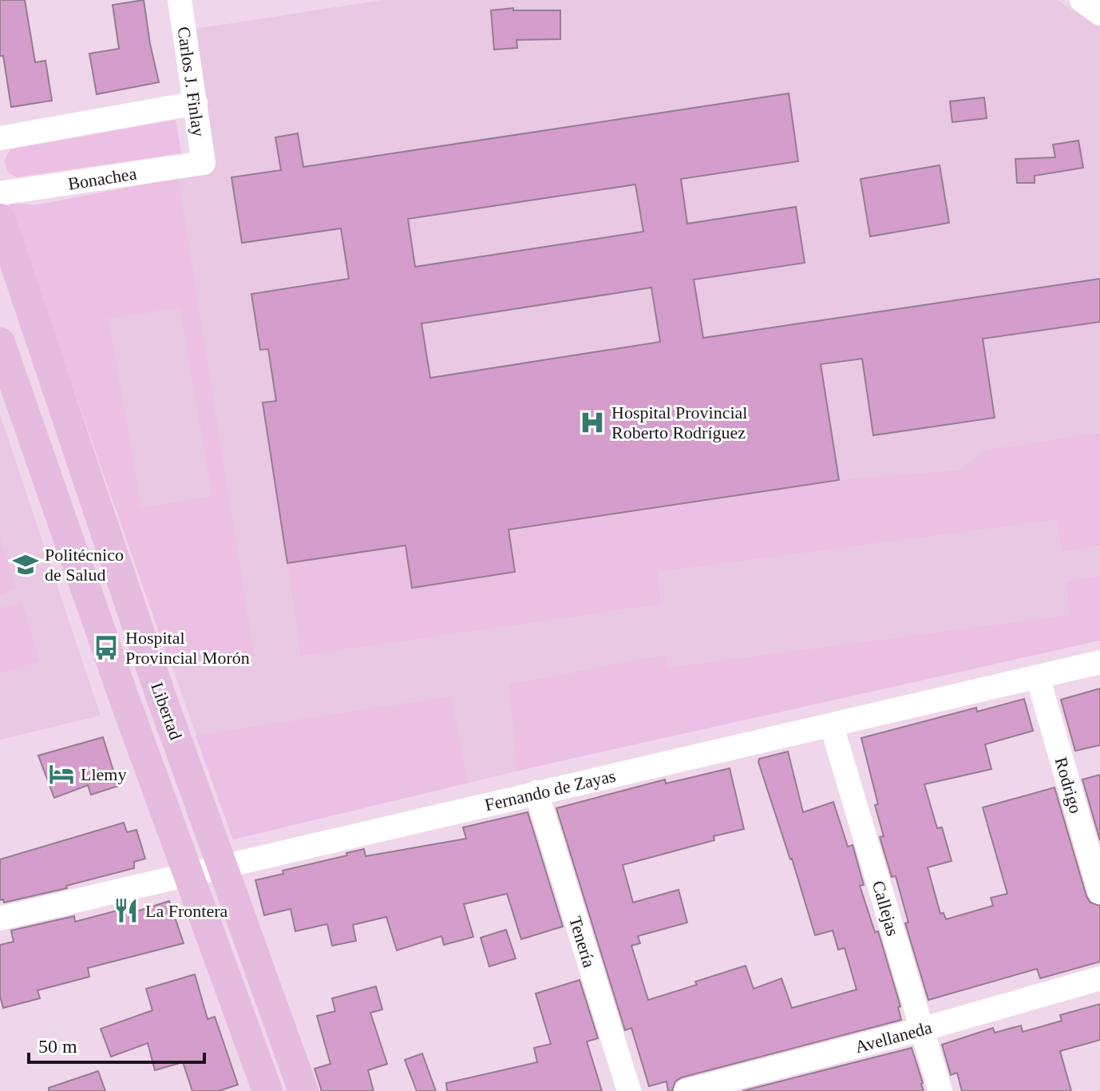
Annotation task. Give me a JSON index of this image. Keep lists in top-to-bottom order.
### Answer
{
  "streets": {
    "main road": ["Libertad"],
    "street": [
      "Carlos J. Finlay",
      "Bonachea",
      "Rodrigo",
      "Fernando de Zayas",
      "Callejas",
      "Tenería",
      "Avellaneda"
    ]
  },
  "crossings": [
    ["Carlos J. Finlay", "Bonachea"],
    ["Libertad", "Fernando de Zayas"],
    ["Rodrigo", "Fernando de Zayas"],
    ["Fernando de Zayas", "Callejas"],
    ["Fernando de Zayas", "Tenería"],
    ["Callejas", "Avellaneda"]
  ],
  "places": {
    "hospital": ["Hospital Provincial Roberto Rodríguez"],
    "school or university": ["Politécnico de Salud"],
    "bus stop": ["Hospital Provincial Morón"],
    "hotel": ["Llemy"],
    "restaurant": ["La Frontera"]
  },
  "scale_bar": "50 m"
}
